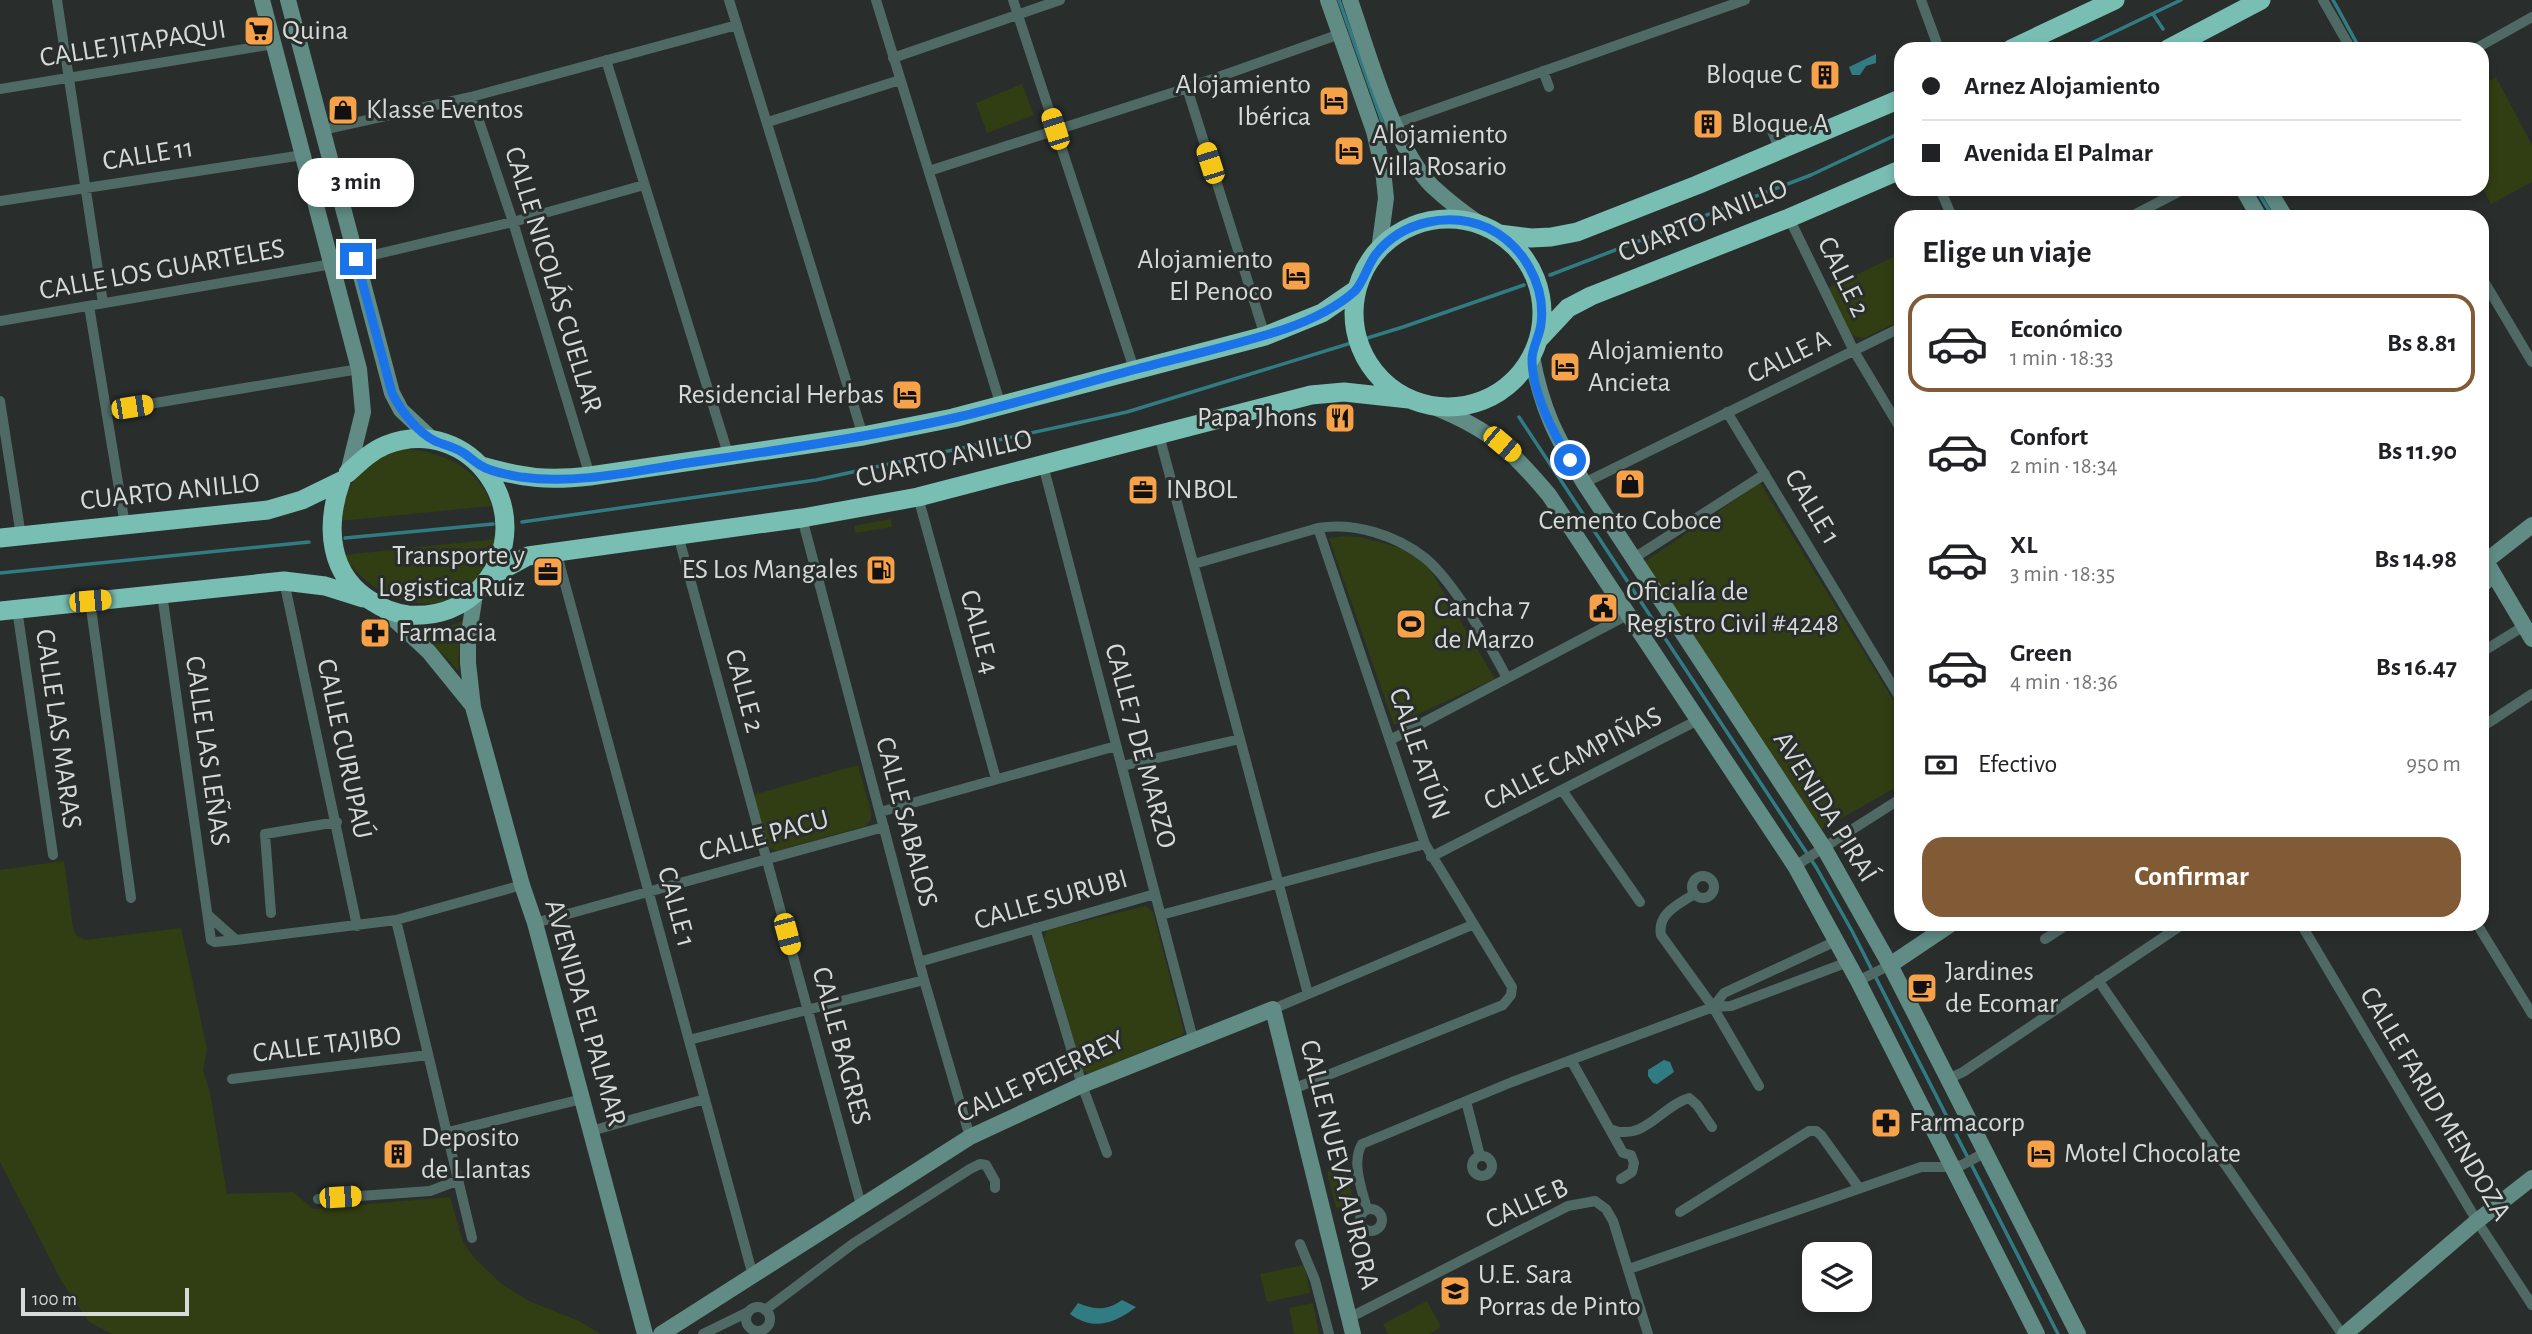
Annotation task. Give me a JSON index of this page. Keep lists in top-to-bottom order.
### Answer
{
  "streets": {
    "highway": ["CUARTO ANILLO"],
    "street": [
      "CALLE JITAPAQUI",
      "CALLE 11",
      "CALLE LOS GUARTELES",
      "CALLE 2",
      "CALLE NICOLÁS CUELLAR",
      "CALLE A",
      "CALLE 1",
      "CALLE 4",
      "CALLE LAS MARAS",
      "CALLE 7 DE MARZO",
      "CALLE CURUPAÚ",
      "CALLE LAS LEÑAS",
      "CALLE ATÚN",
      "CALLE CAMPIÑAS",
      "AVENIDA PIRAÍ",
      "CALLE SABALOS",
      "CALLE PACU",
      "CALLE SURUBI",
      "AVENIDA EL PALMAR",
      "CALLE TAJIBO",
      "CALLE BAGRES",
      "CALLE PEJERREY",
      "CALLE FARID MENDOZA",
      "CALLE NUEVA AURORA",
      "CALLE B"
    ]
  },
  "crossings": [
    ["CUARTO ANILLO", "CALLE 2"],
    ["CUARTO ANILLO", "CALLE NICOLÁS CUELLAR"],
    ["CUARTO ANILLO", "CALLE 1"],
    ["CUARTO ANILLO", "CALLE 4"],
    ["CUARTO ANILLO", "CALLE 7 DE MARZO"],
    ["CUARTO ANILLO", "AVENIDA PIRAÍ"],
    ["CUARTO ANILLO", "CALLE SABALOS"],
    ["CUARTO ANILLO", "AVENIDA EL PALMAR"],
    ["CALLE 2", "CALLE A"],
    ["CALLE 2", "CALLE PACU"],
    ["CALLE 2", "CALLE BAGRES"],
    ["CALLE A", "CALLE 1"],
    ["CALLE A", "AVENIDA PIRAÍ"],
    ["CALLE 1", "CALLE PACU"],
    ["CALLE 1", "CALLE PEJERREY"],
    ["CALLE 7 DE MARZO", "CALLE SURUBI"],
    ["CALLE 7 DE MARZO", "CALLE PEJERREY"],
    ["CALLE CURUPAÚ", "CALLE LAS LEÑAS"],
    ["CALLE LAS LEÑAS", "AVENIDA EL PALMAR"],
    ["CALLE ATÚN", "CALLE CAMPIÑAS"],
    ["CALLE ATÚN", "CALLE PEJERREY"],
    ["CALLE ATÚN", "CALLE NUEVA AURORA"],
    ["CALLE CAMPIÑAS", "AVENIDA PIRAÍ"],
    ["CALLE SABALOS", "CALLE PACU"],
    ["CALLE SABALOS", "CALLE SURUBI"],
    ["CALLE SABALOS", "CALLE PEJERREY"],
    ["CALLE PACU", "AVENIDA EL PALMAR"],
    ["CALLE PACU", "CALLE BAGRES"],
    ["CALLE BAGRES", "CALLE PEJERREY"],
    ["CALLE PEJERREY", "CALLE NUEVA AURORA"],
    ["CALLE NUEVA AURORA", "CALLE B"]
  ],
  "places": {
    "supermarket": ["Quina"],
    "building": ["Bloque C", "Bloque A", "Deposito de Llantas"],
    "hotel": [
      "Alojamiento Ibérica",
      "Alojamiento Villa Rosario",
      "Alojamiento El Penoco",
      "Alojamiento Ancieta",
      "Residencial Herbas",
      "Motel Chocolate"
    ],
    "shop": ["Klasse Eventos", "Cemento Coboce"],
    "restaurant": ["Papa Jhons"],
    "office": ["INBOL", "Transporte y Logistica Ruiz"],
    "fuel station": ["ES Los Mangales"],
    "public building": ["Oficialía de Registro Civil #4248"],
    "sports": ["Cancha 7 de Marzo"],
    "pharmacy": ["Farmacia", "Farmacorp"],
    "cafe": ["Jardines de Ecomar"],
    "school or university": ["U.E. Sara Porras de Pinto"]
  },
  "scale_bar": "100 m",
  "page": {
    "banner": ["Arnez Alojamiento", "Avenida El Palmar"],
    "bubble": "3 min",
    "heading": "Elige un viaje",
    "list": [
      {
        "name": "Económico",
        "note": "1 min · 18:33",
        "value": "Bs 8.81"
      },
      {
        "name": "Confort",
        "note": "2 min · 18:34",
        "value": "Bs 11.90"
      },
      {
        "name": "XL",
        "note": "3 min · 18:35",
        "value": "Bs 14.98"
      },
      {
        "name": "Green",
        "note": "4 min · 18:36",
        "value": "Bs 16.47"
      }
    ],
    "pay": ["Efectivo", "950 m"],
    "buttons": "Confirmar",
    "scale": "100 m"
  }
}
